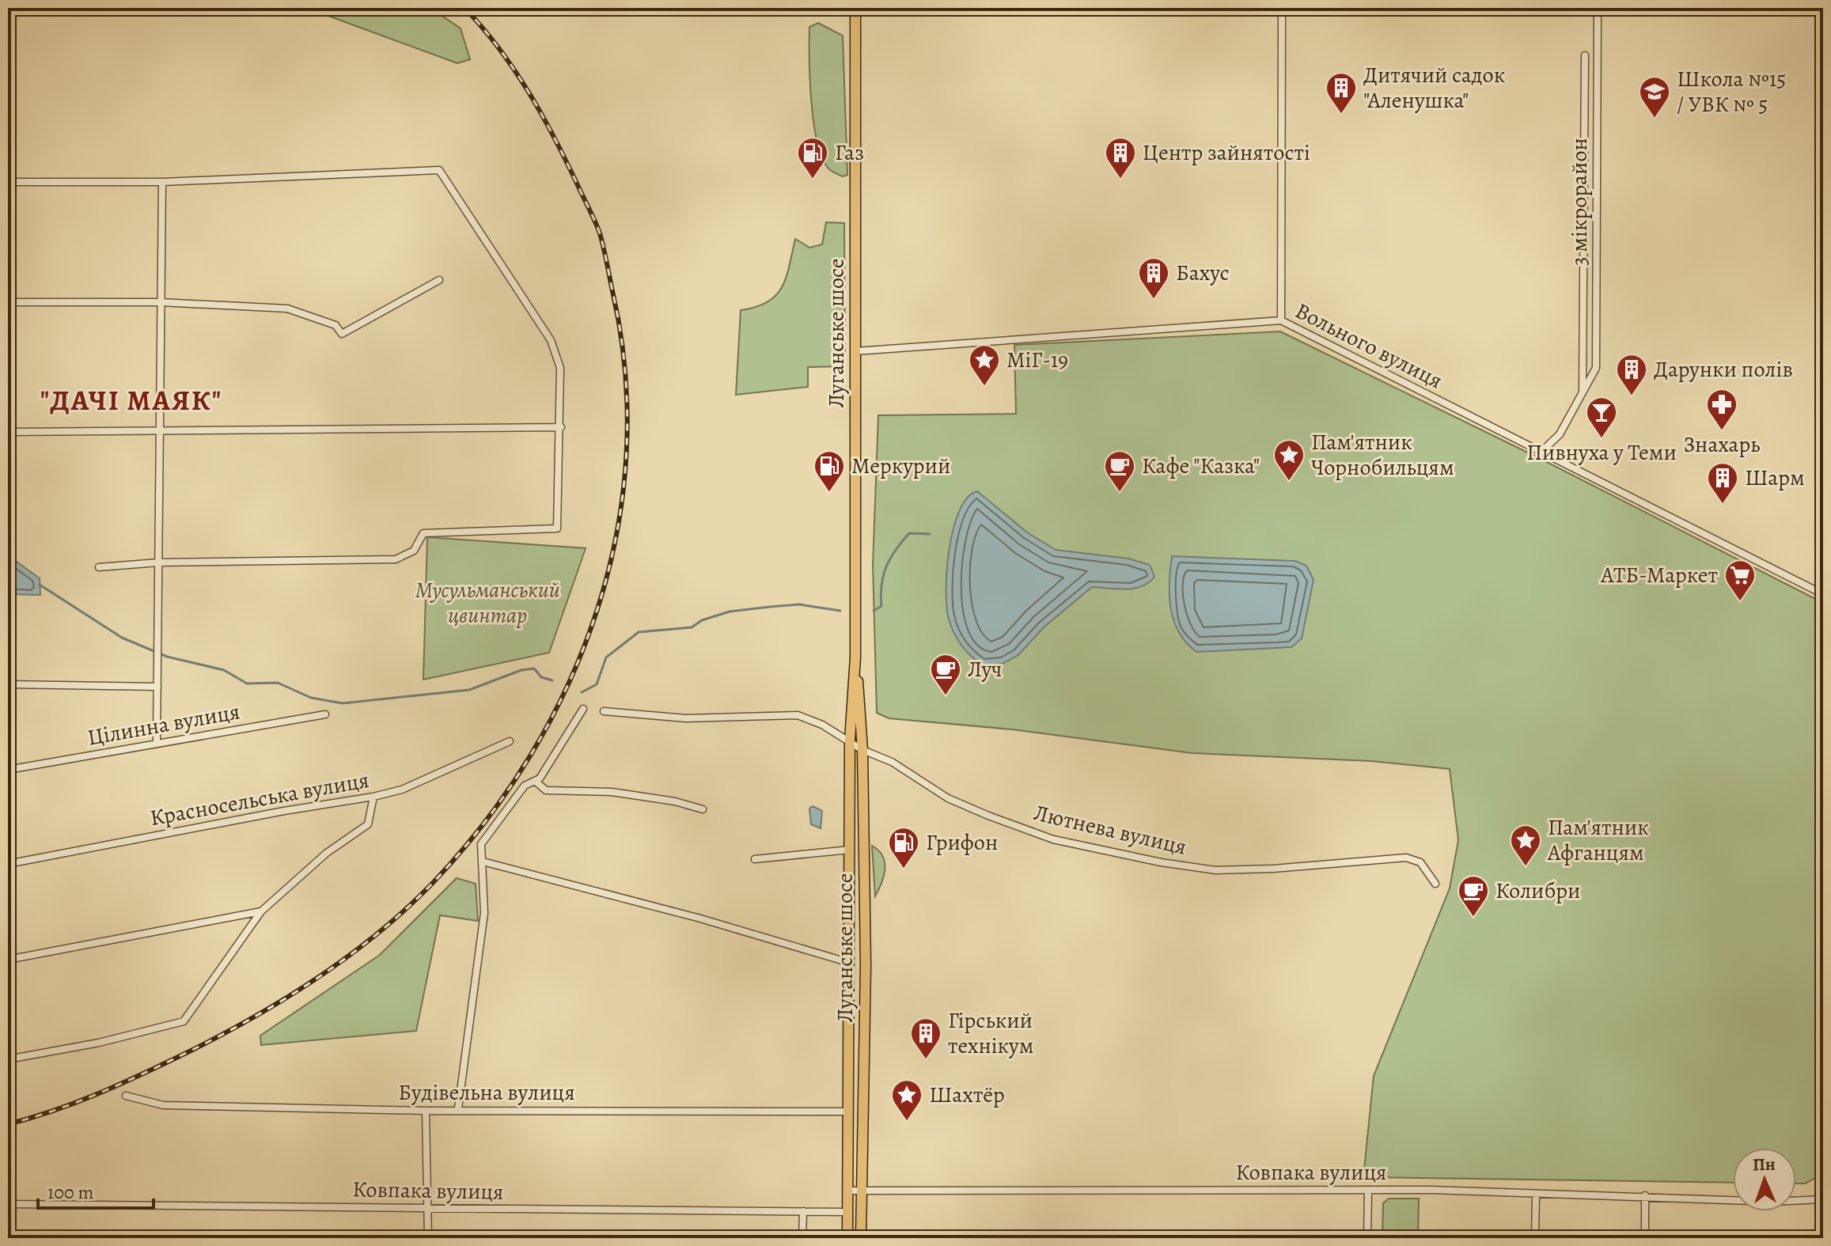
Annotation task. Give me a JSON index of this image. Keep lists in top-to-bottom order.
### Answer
{
  "streets": {
    "main road": ["Луганське шосе"],
    "street": [
      "3 мікрорайон",
      "Вольного вулиця",
      "Цілинна вулиця",
      "Красносельська вулиця",
      "Лютнева вулиця",
      "Будівельна вулиця",
      "Ковпака вулиця"
    ]
  },
  "crossings": [
    ["3 мікрорайон", "Вольного вулиця"],
    ["Луганське шосе", "Вольного вулиця"],
    ["Луганське шосе", "Лютнева вулиця"],
    ["Луганське шосе", "Будівельна вулиця"],
    ["Луганське шосе", "Ковпака вулиця"]
  ],
  "districts": ["\"ДАЧІ МАЯК\""],
  "parks": ["Мусульманський цвинтар"],
  "places": {
    "building": [
      "Дитячий садок \"Аленушка\"",
      "Центр зайнятості",
      "Бахус",
      "Дарунки полів",
      "Шарм",
      "Гірський технікум"
    ],
    "school or university": ["Школа №15 / УВК № 5"],
    "fuel station": ["Газ", "Меркурий", "Грифон"],
    "place": [
      "МіГ-19",
      "Пам'ятник Чорнобильцям",
      "Пам'ятник Афганцям",
      "Шахтёр"
    ],
    "pharmacy": ["Знахарь"],
    "bar": ["Пивнуха у Теми"],
    "cafe": ["Кафе \"Казка\"", "Луч", "Колибри"],
    "supermarket": ["АТБ-Маркет"]
  },
  "scale_bar": "100 m",
  "north": "top"
}
